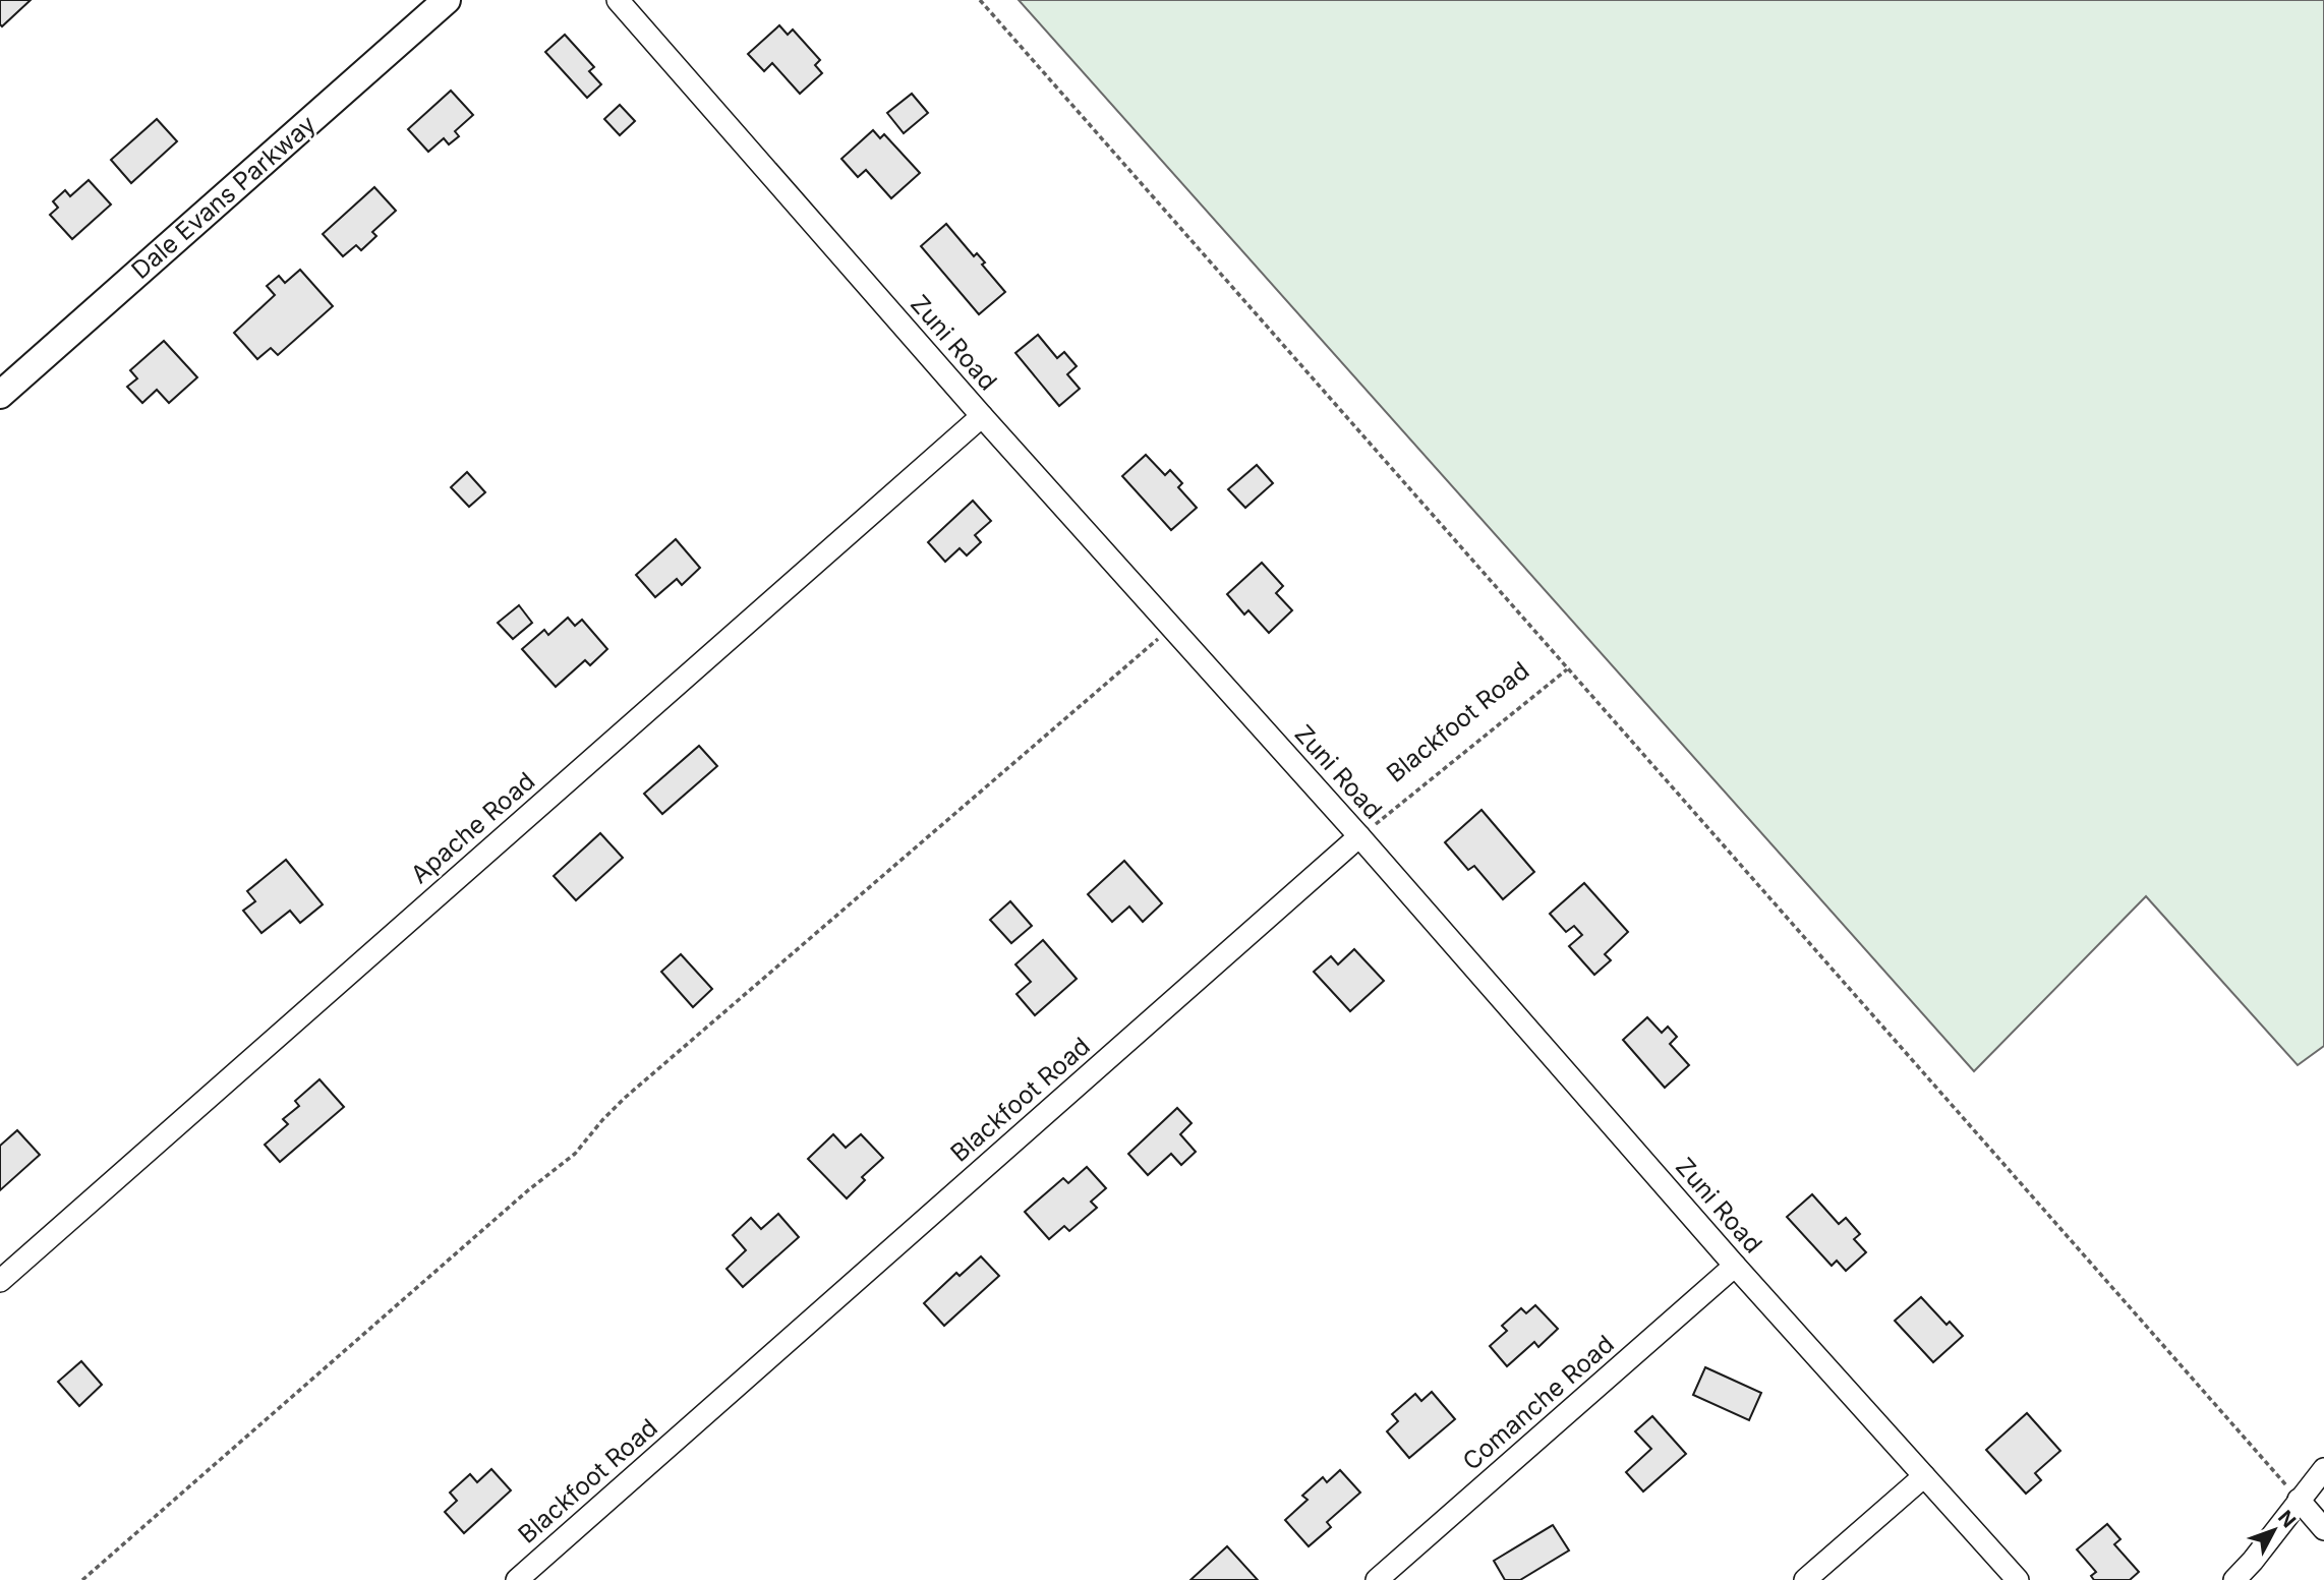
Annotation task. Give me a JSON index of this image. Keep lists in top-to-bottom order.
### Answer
{
  "streets": {
    "main road": ["Dale Evans Parkway"],
    "street": [
      "Zuni Road",
      "Blackfoot Road",
      "Apache Road",
      "Comanche Road"
    ]
  },
  "crossings": [
    ["Zuni Road", "Blackfoot Road"],
    ["Zuni Road", "Apache Road"],
    ["Zuni Road", "Comanche Road"]
  ],
  "north": "top right"
}
